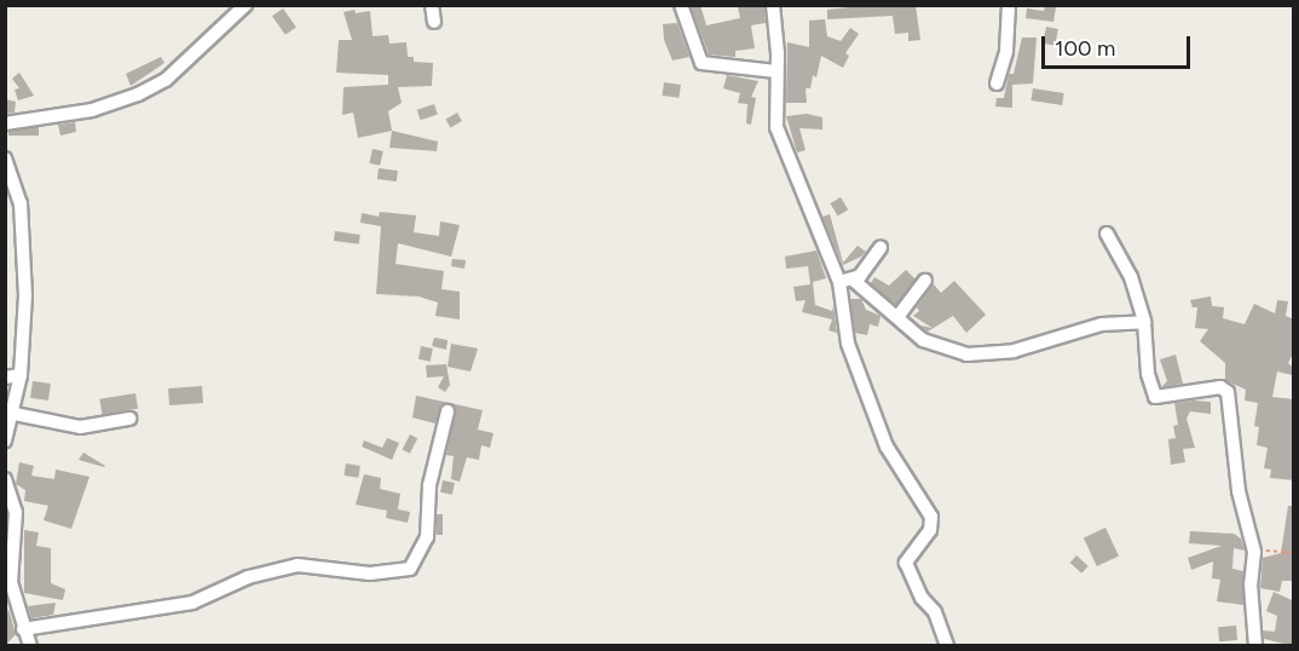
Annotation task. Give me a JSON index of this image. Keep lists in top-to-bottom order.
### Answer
{
  "scale_bar": "100 m"
}
